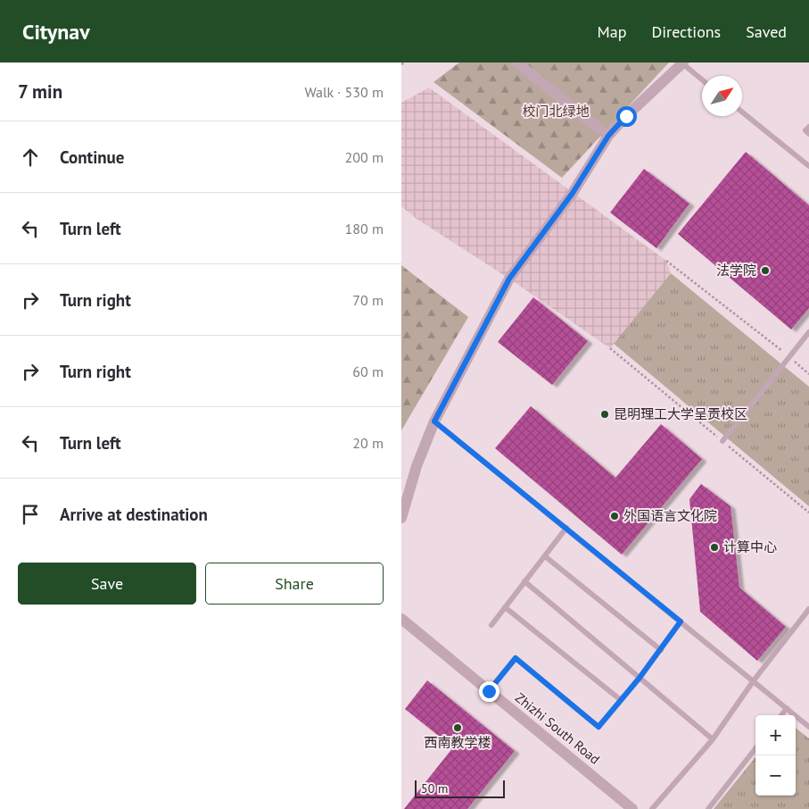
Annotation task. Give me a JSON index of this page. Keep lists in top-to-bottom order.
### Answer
{
  "streets": {
    "street": ["Zhizhi South Road"]
  },
  "parks": ["校门北绿地"],
  "places": [
    "法学院",
    "昆明理工大学呈贡校区",
    "外国语言文化院",
    "计算中心",
    "西南教学楼"
  ],
  "scale_bar": "50 m",
  "north": "top right",
  "page": {
    "header": "Citynav",
    "nav": ["Map", "Directions", "Saved"],
    "heading": ["7 min", "Walk · 530 m"],
    "list": [
      ["Continue", "200 m"],
      ["Turn left", "180 m"],
      ["Turn right", "70 m"],
      ["Turn right", "60 m"],
      ["Turn left", "20 m"],
      "Arrive at destination"
    ],
    "buttons": ["Save", "Share"],
    "map_buttons": ["+", "−"],
    "scale": "50 m"
  }
}
